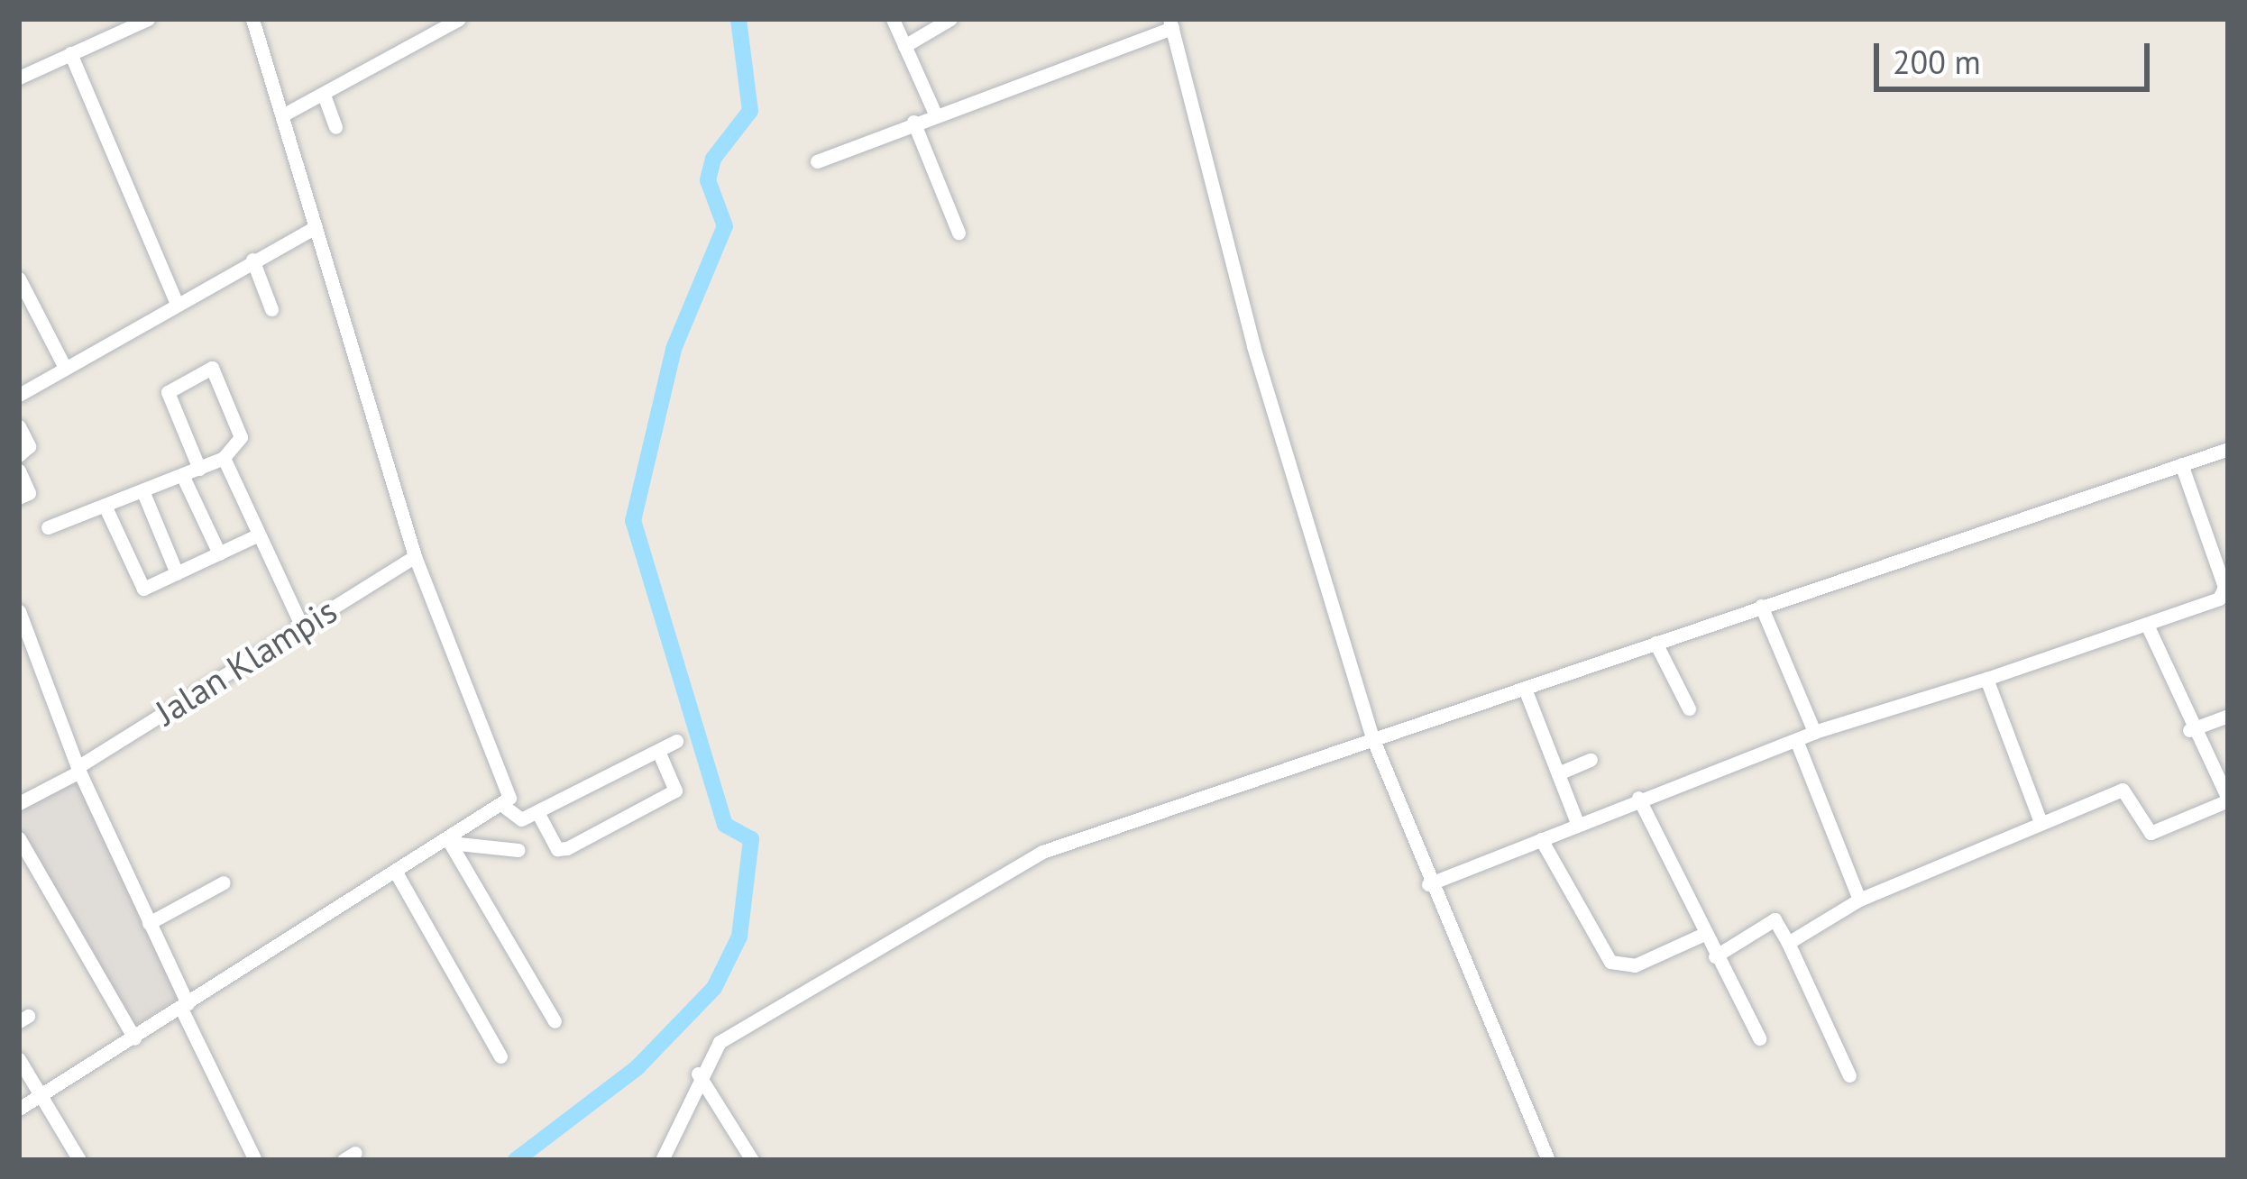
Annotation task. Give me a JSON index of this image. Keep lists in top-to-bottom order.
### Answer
{
  "streets": {
    "street": ["Jalan Klampis"]
  },
  "scale_bar": "200 m"
}
